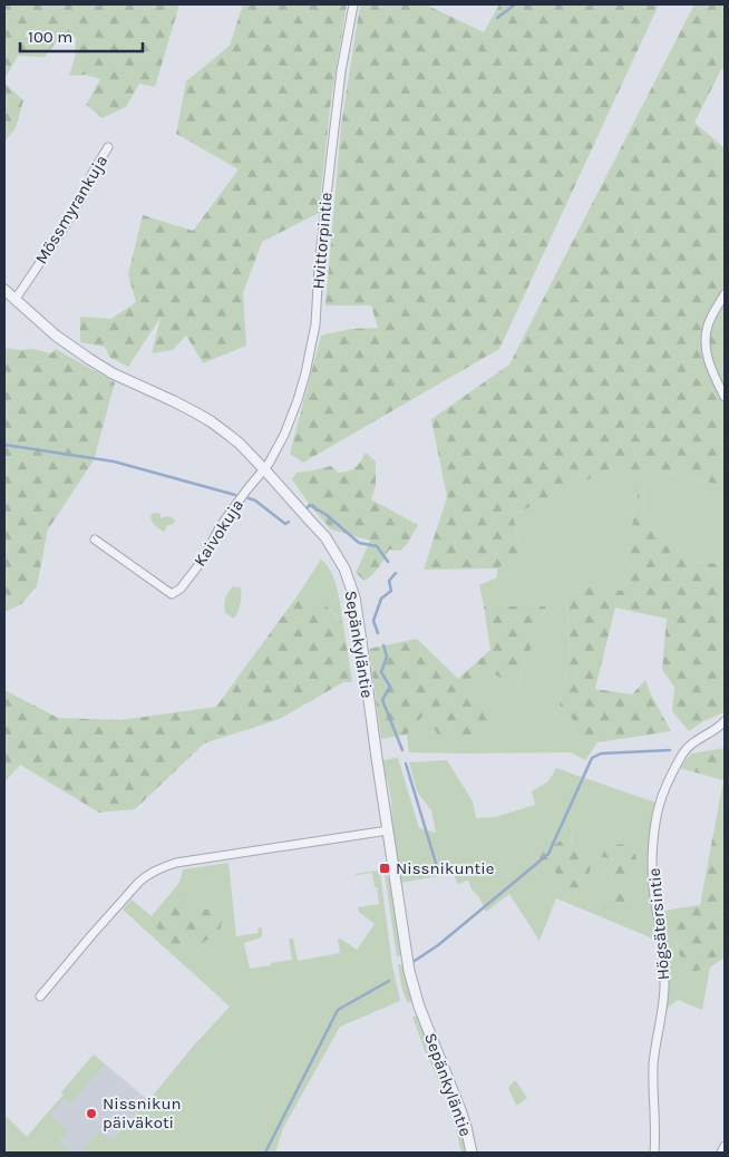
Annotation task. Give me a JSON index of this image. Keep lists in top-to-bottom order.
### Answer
{
  "streets": {
    "street": [
      "Mössmyrankuja",
      "Hvittorpintie",
      "Kaivokuja",
      "Sepänkyläntie",
      "Högsätersintie"
    ]
  },
  "crossings": [
    ["Mössmyrankuja", "Sepänkyläntie"],
    ["Hvittorpintie", "Kaivokuja"],
    ["Hvittorpintie", "Sepänkyläntie"],
    ["Kaivokuja", "Sepänkyläntie"]
  ],
  "places": {
    "transit": ["Nissnikuntie"],
    "other": ["Nissnikun päiväkoti"]
  },
  "scale_bar": "100 m"
}
